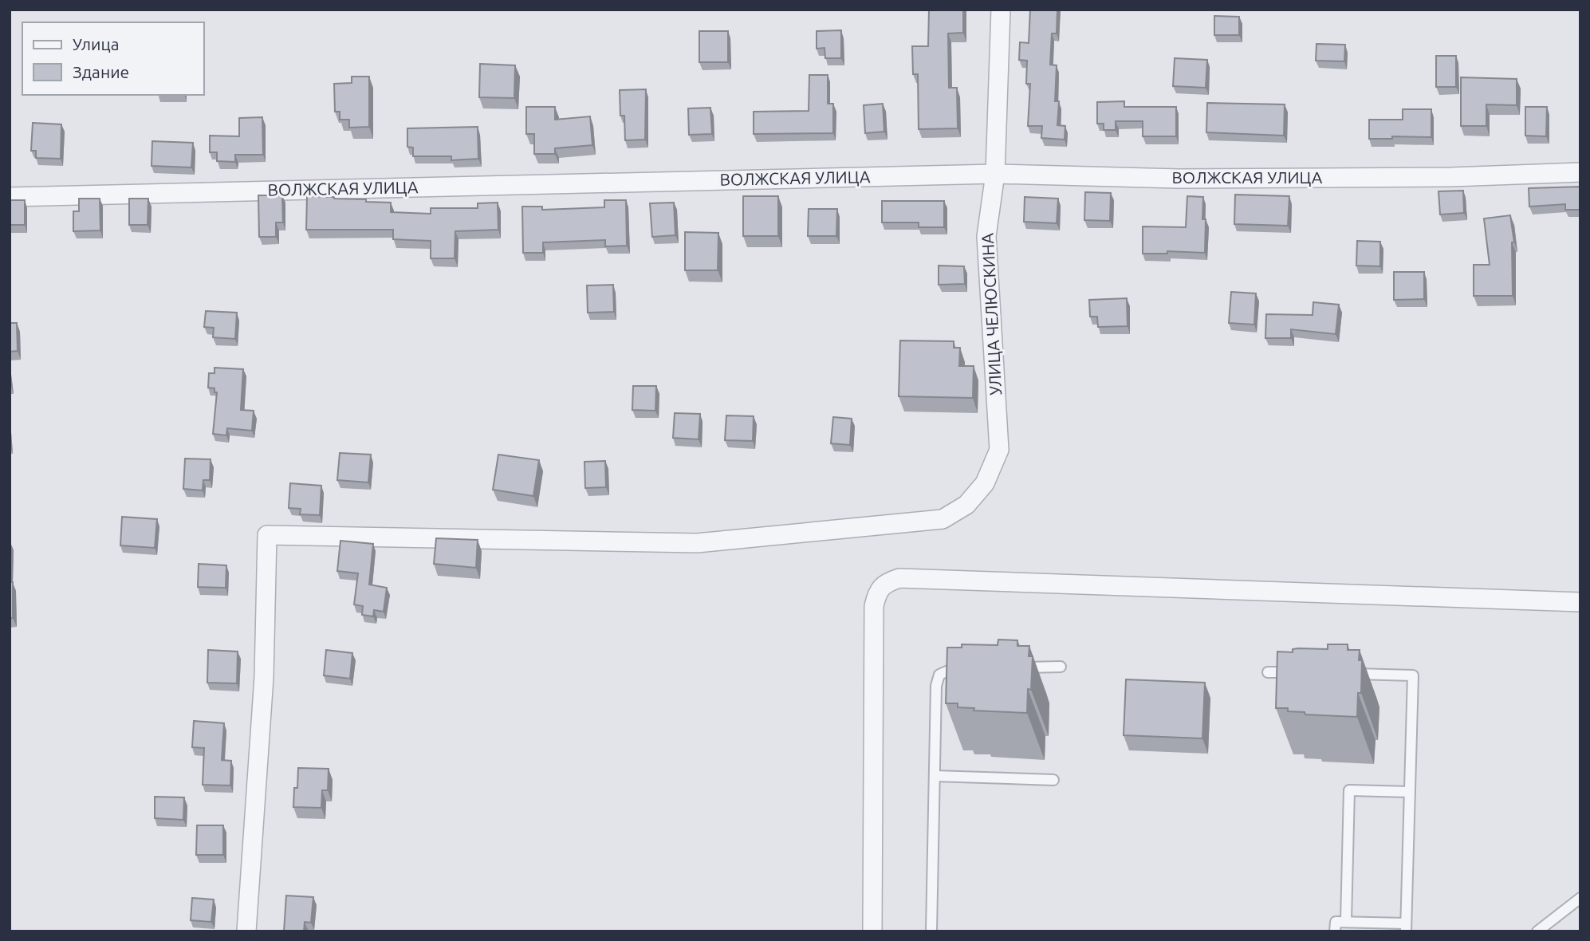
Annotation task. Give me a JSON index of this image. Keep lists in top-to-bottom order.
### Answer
{
  "streets": {
    "street": ["ВОЛЖСКАЯ УЛИЦА", "УЛИЦА ЧЕЛЮСКИНА"]
  },
  "crossings": [
    ["ВОЛЖСКАЯ УЛИЦА", "УЛИЦА ЧЕЛЮСКИНА"]
  ],
  "legend": ["Улица", "Здание"]
}
